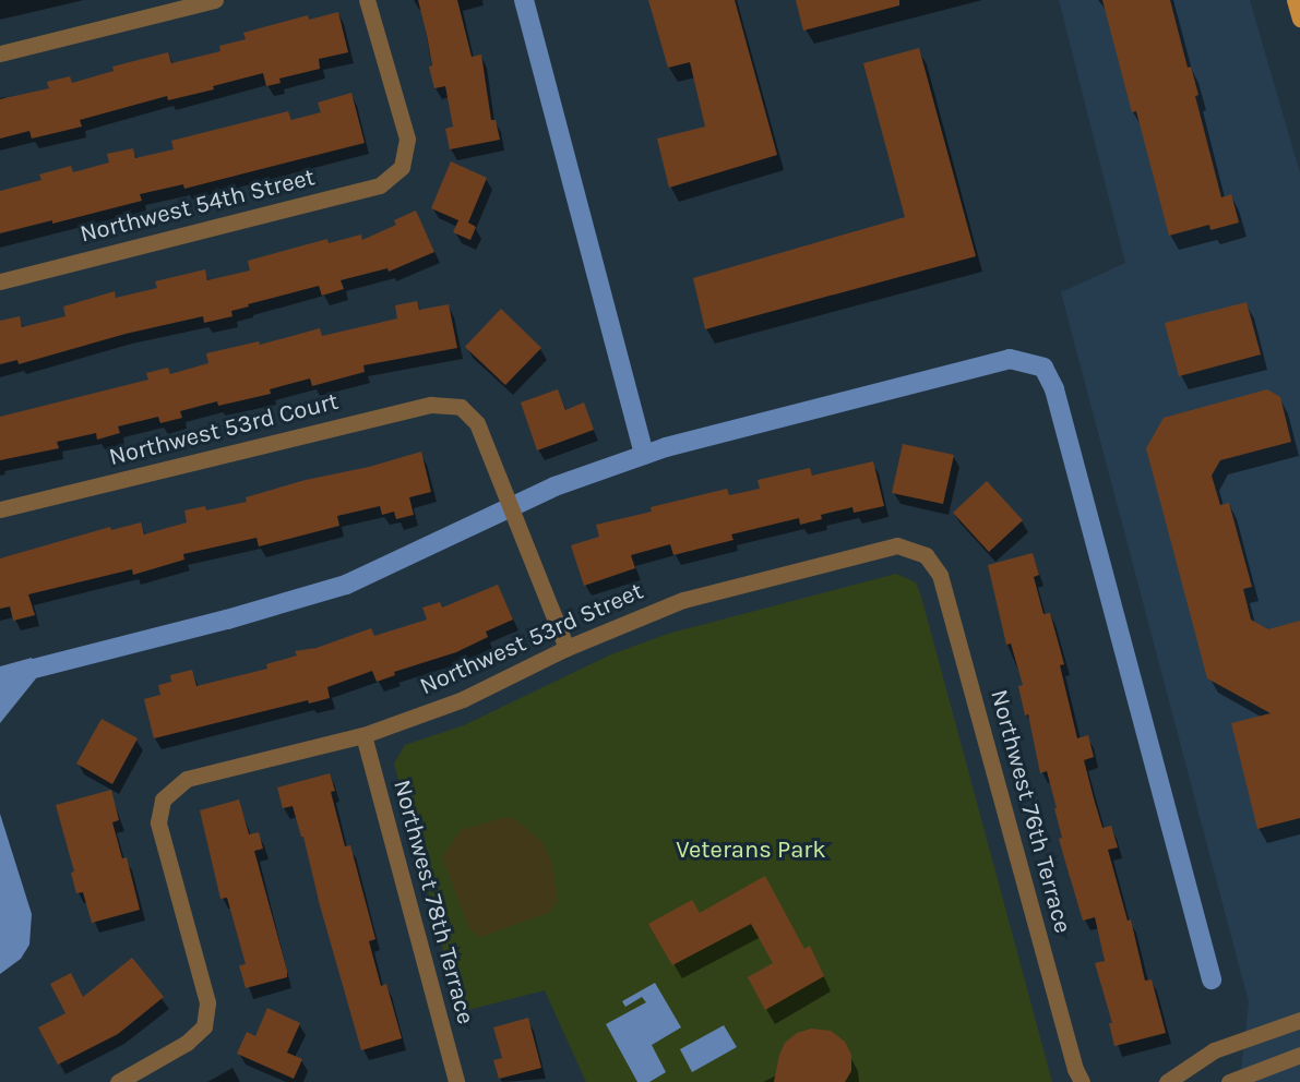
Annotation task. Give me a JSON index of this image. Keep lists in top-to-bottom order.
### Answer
{
  "streets": {
    "street": [
      "Northwest 54th Street",
      "Northwest 53rd Court",
      "Northwest 53rd Street",
      "Northwest 76th Terrace",
      "Northwest 78th Terrace"
    ]
  },
  "crossings": [
    ["Northwest 53rd Court", "Northwest 53rd Street"],
    ["Northwest 53rd Street", "Northwest 76th Terrace"],
    ["Northwest 53rd Street", "Northwest 78th Terrace"]
  ],
  "parks": ["Veterans Park"]
}
